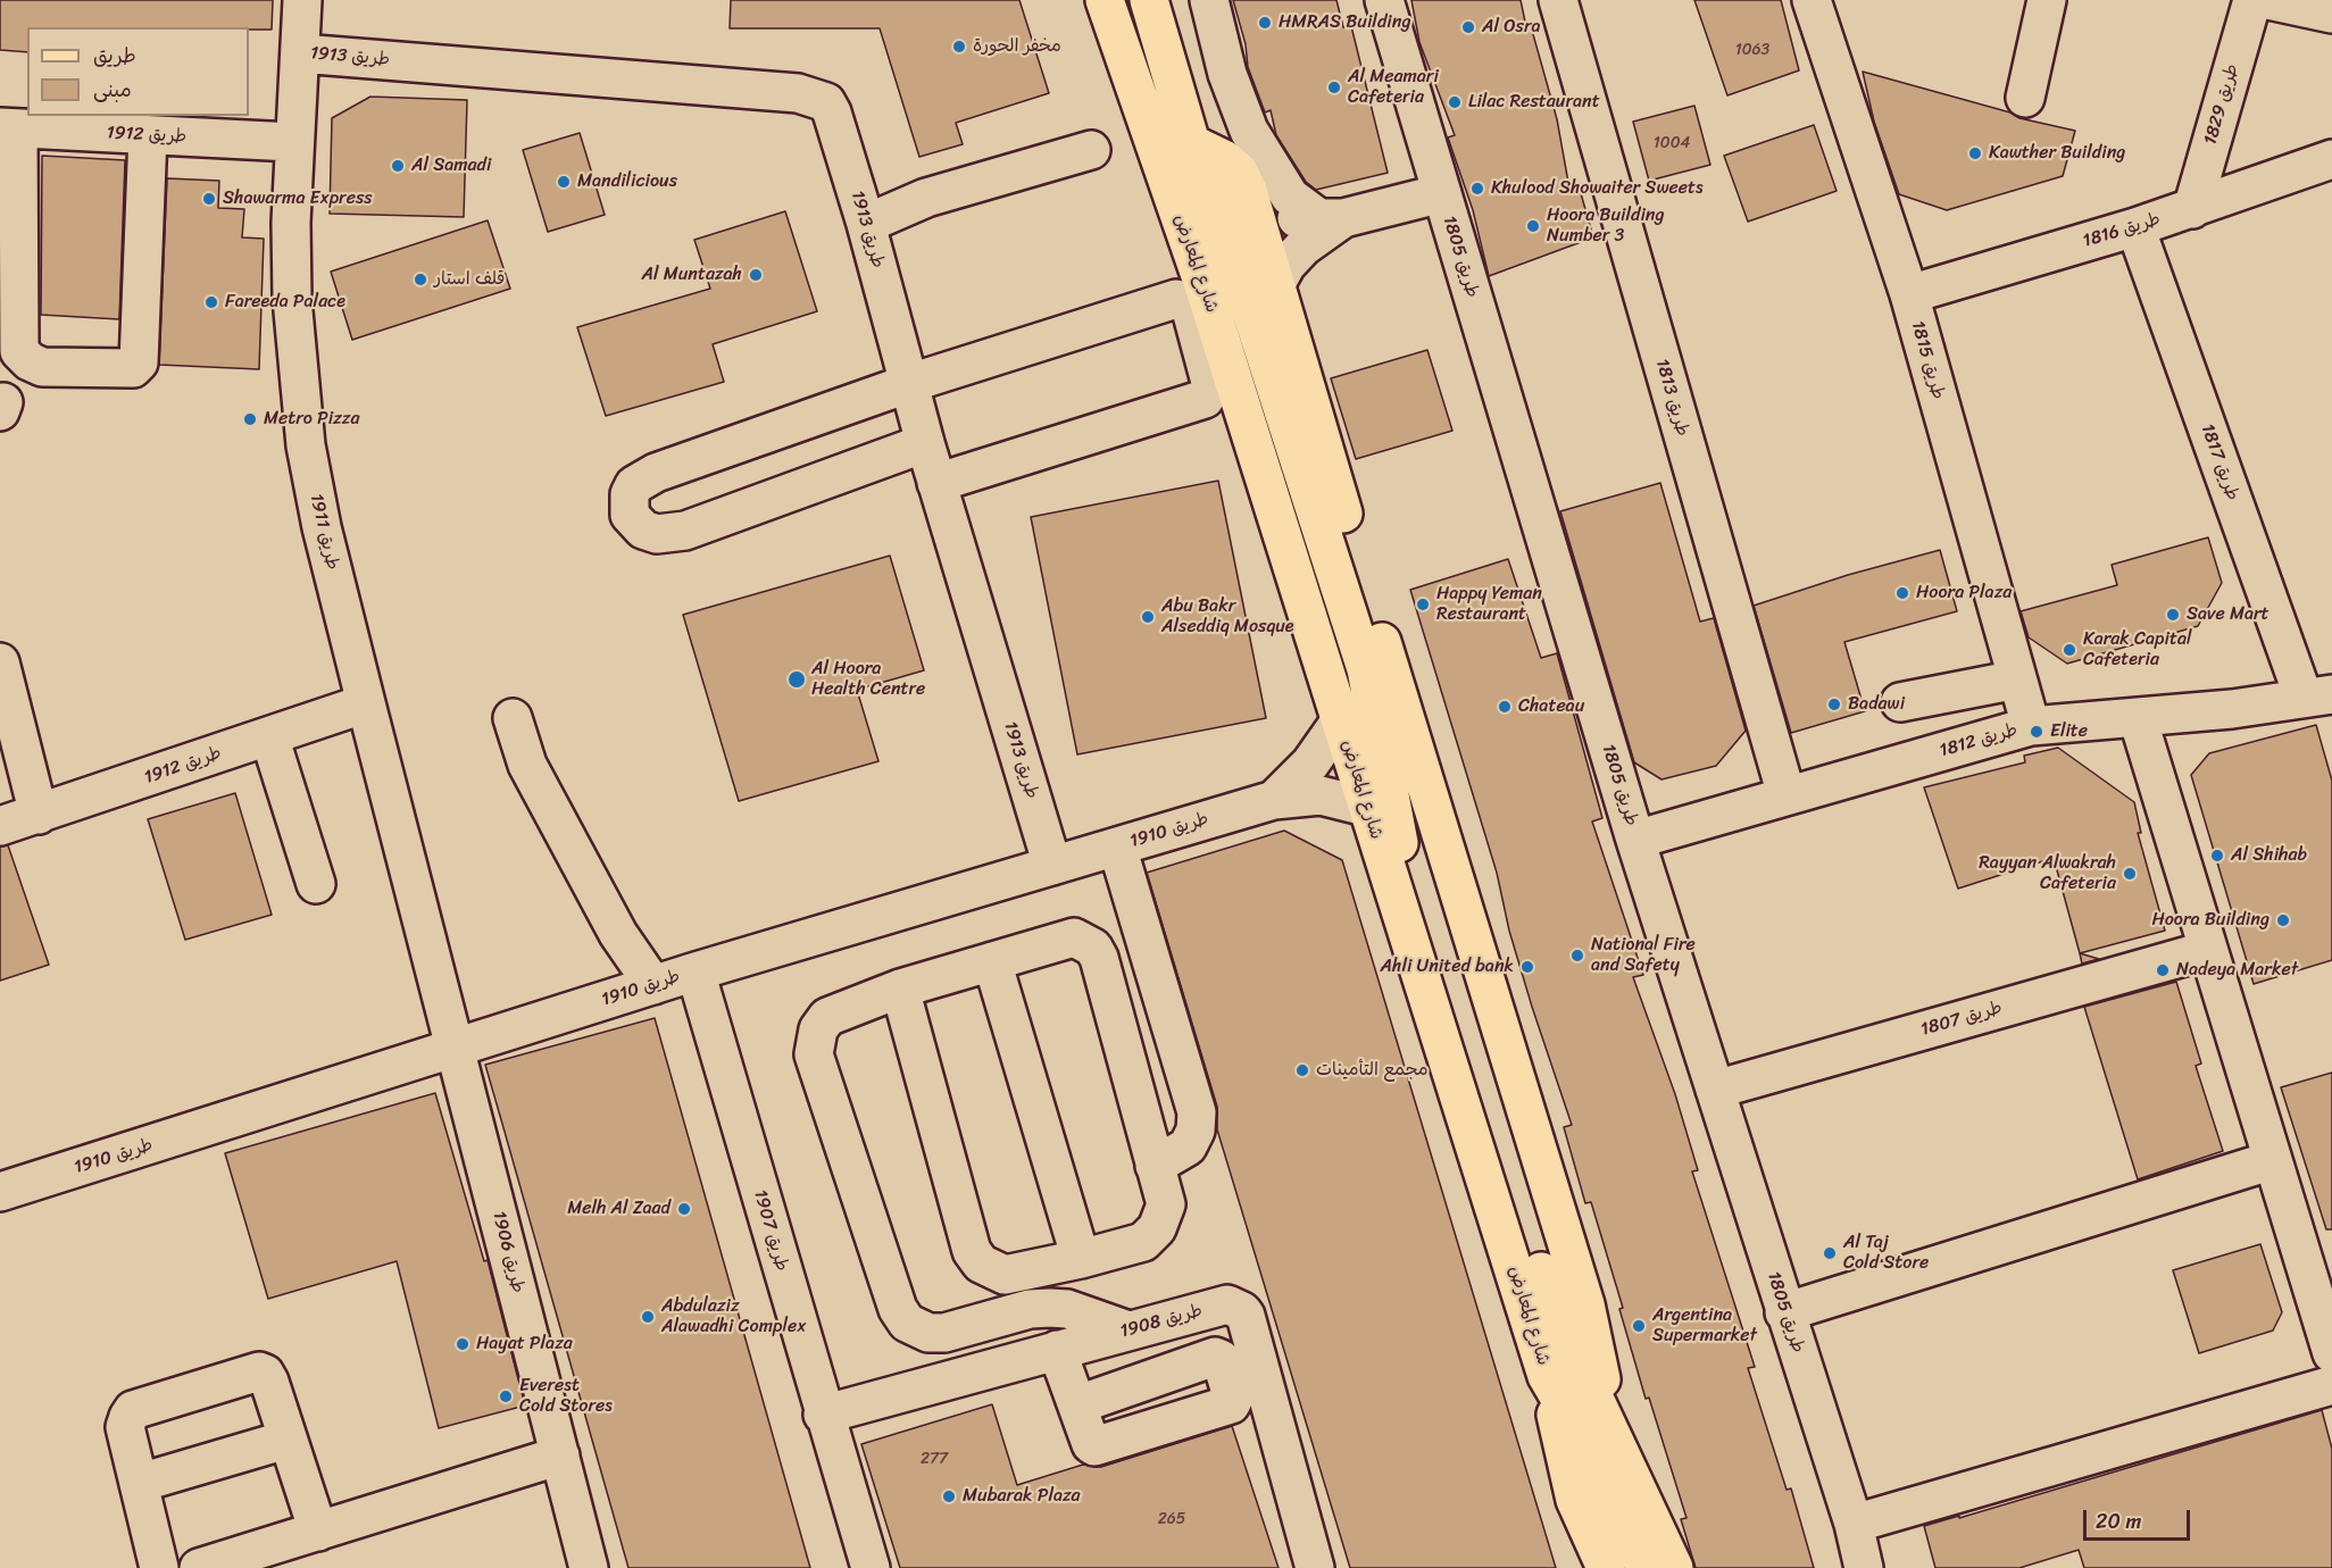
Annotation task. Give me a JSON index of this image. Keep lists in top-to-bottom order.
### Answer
{
  "streets": {
    "main road": ["شارع المعارض"],
    "street": [
      "طريق 1913",
      "طريق 1829",
      "طريق 1912",
      "طريق 1816",
      "طريق 1805",
      "طريق 1815",
      "طريق 1813",
      "طريق 1817",
      "طريق 1911",
      "طريق 1812",
      "طريق 1910",
      "طريق 1807",
      "طريق 1907",
      "طريق 1906",
      "طريق 1908"
    ]
  },
  "crossings": [
    ["طريق 1913", "طريق 1911"],
    ["طريق 1913", "طريق 1910"],
    ["طريق 1829", "طريق 1816"],
    ["طريق 1912", "طريق 1911"],
    ["طريق 1816", "طريق 1815"],
    ["طريق 1816", "طريق 1817"],
    ["طريق 1805", "طريق 1812"],
    ["طريق 1805", "طريق 1807"],
    ["شارع المعارض", "طريق 1910"],
    ["طريق 1815", "طريق 1812"],
    ["طريق 1813", "طريق 1812"],
    ["طريق 1817", "طريق 1812"],
    ["طريق 1911", "طريق 1910"],
    ["طريق 1911", "طريق 1906"],
    ["طريق 1910", "طريق 1907"],
    ["طريق 1910", "طريق 1906"],
    ["طريق 1907", "طريق 1908"]
  ],
  "places": [
    "HMRAS Building",
    "Al Osra",
    "مخفر الحورة",
    "Al Meamari Cafeteria",
    "Lilac Restaurant",
    "Kawther Building",
    "Al Samadi",
    "Mandilicious",
    "Khulood Showaiter Sweets",
    "Shawarma Express",
    "Hoora Building Number 3",
    "Al Muntazah",
    "قلف استار",
    "Fareeda Palace",
    "Metro Pizza",
    "Hoora Plaza",
    "Happy Yeman Restaurant",
    "Save Mart",
    "Abu Bakr Alseddiq Mosque",
    "Karak Capital Cafeteria",
    "Al Hoora Health Centre",
    "Badawi",
    "Chateau",
    "Elite",
    "Al Shihab",
    "Rayyan Alwakrah Cafeteria",
    "Hoora Building",
    "National Fire and Safety",
    "Ahli United bank",
    "Nadeya Market",
    "مجمع التأمينات",
    "Melh Al Zaad",
    "Al Taj Cold Store",
    "Abdulaziz Alawadhi Complex",
    "Argentina Supermarket",
    "Hayat Plaza",
    "Everest Cold Stores",
    "Mubarak Plaza"
  ],
  "house_numbers": [
    "1063",
    "1004",
    "277",
    "265"
  ],
  "legend": ["طريق", "مبنى"],
  "scale_bar": "20 m"
}
